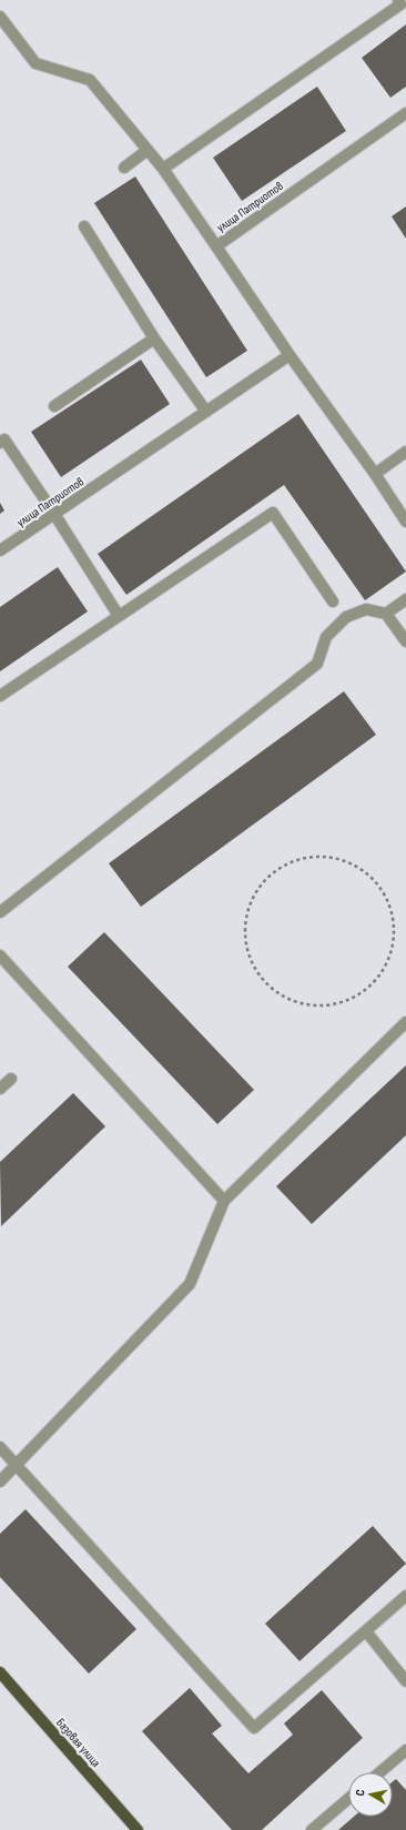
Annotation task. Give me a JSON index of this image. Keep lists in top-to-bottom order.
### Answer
{
  "streets": {
    "main road": ["Базовая улица"],
    "street": ["улица Патриотов"]
  },
  "north": "left"
}
